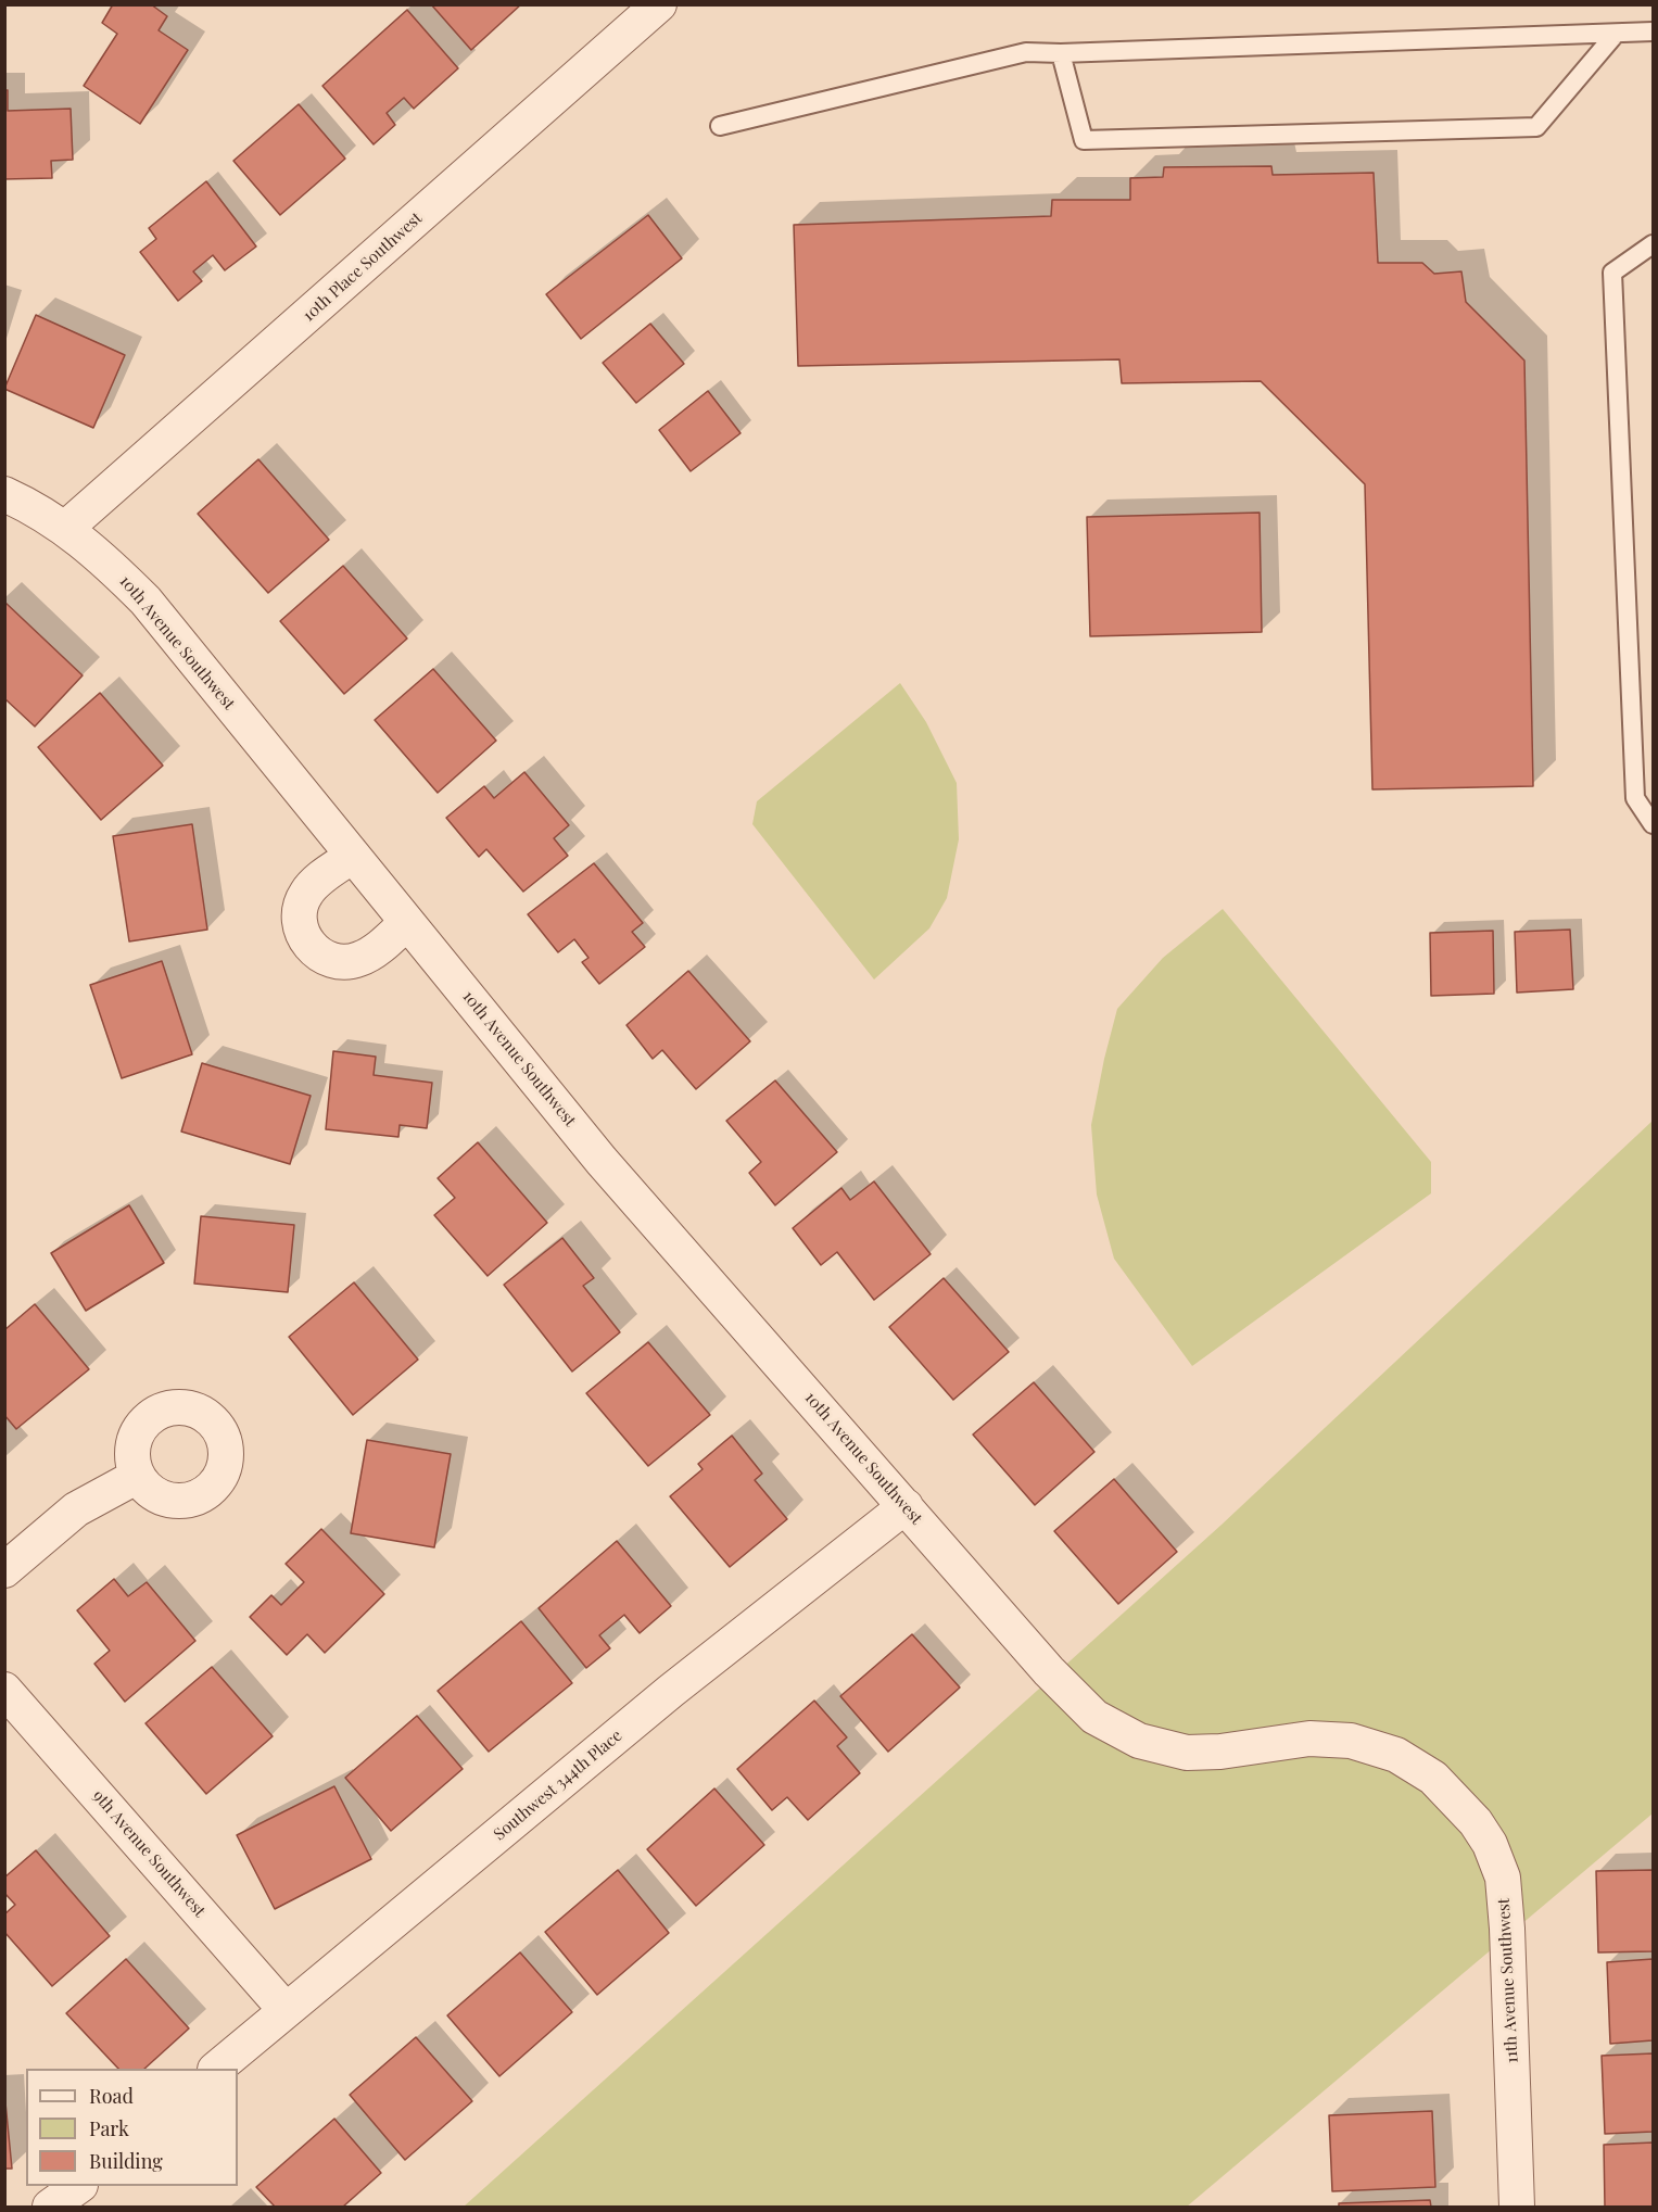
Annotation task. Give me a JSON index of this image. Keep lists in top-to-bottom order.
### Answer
{
  "streets": {
    "street": [
      "10th Place Southwest",
      "10th Avenue Southwest",
      "Southwest 344th Place",
      "9th Avenue Southwest",
      "11th Avenue Southwest"
    ]
  },
  "crossings": [
    ["10th Place Southwest", "10th Avenue Southwest"],
    ["10th Avenue Southwest", "Southwest 344th Place"],
    ["10th Avenue Southwest", "11th Avenue Southwest"],
    ["Southwest 344th Place", "9th Avenue Southwest"]
  ],
  "legend": ["Road", "Park", "Building"]
}
